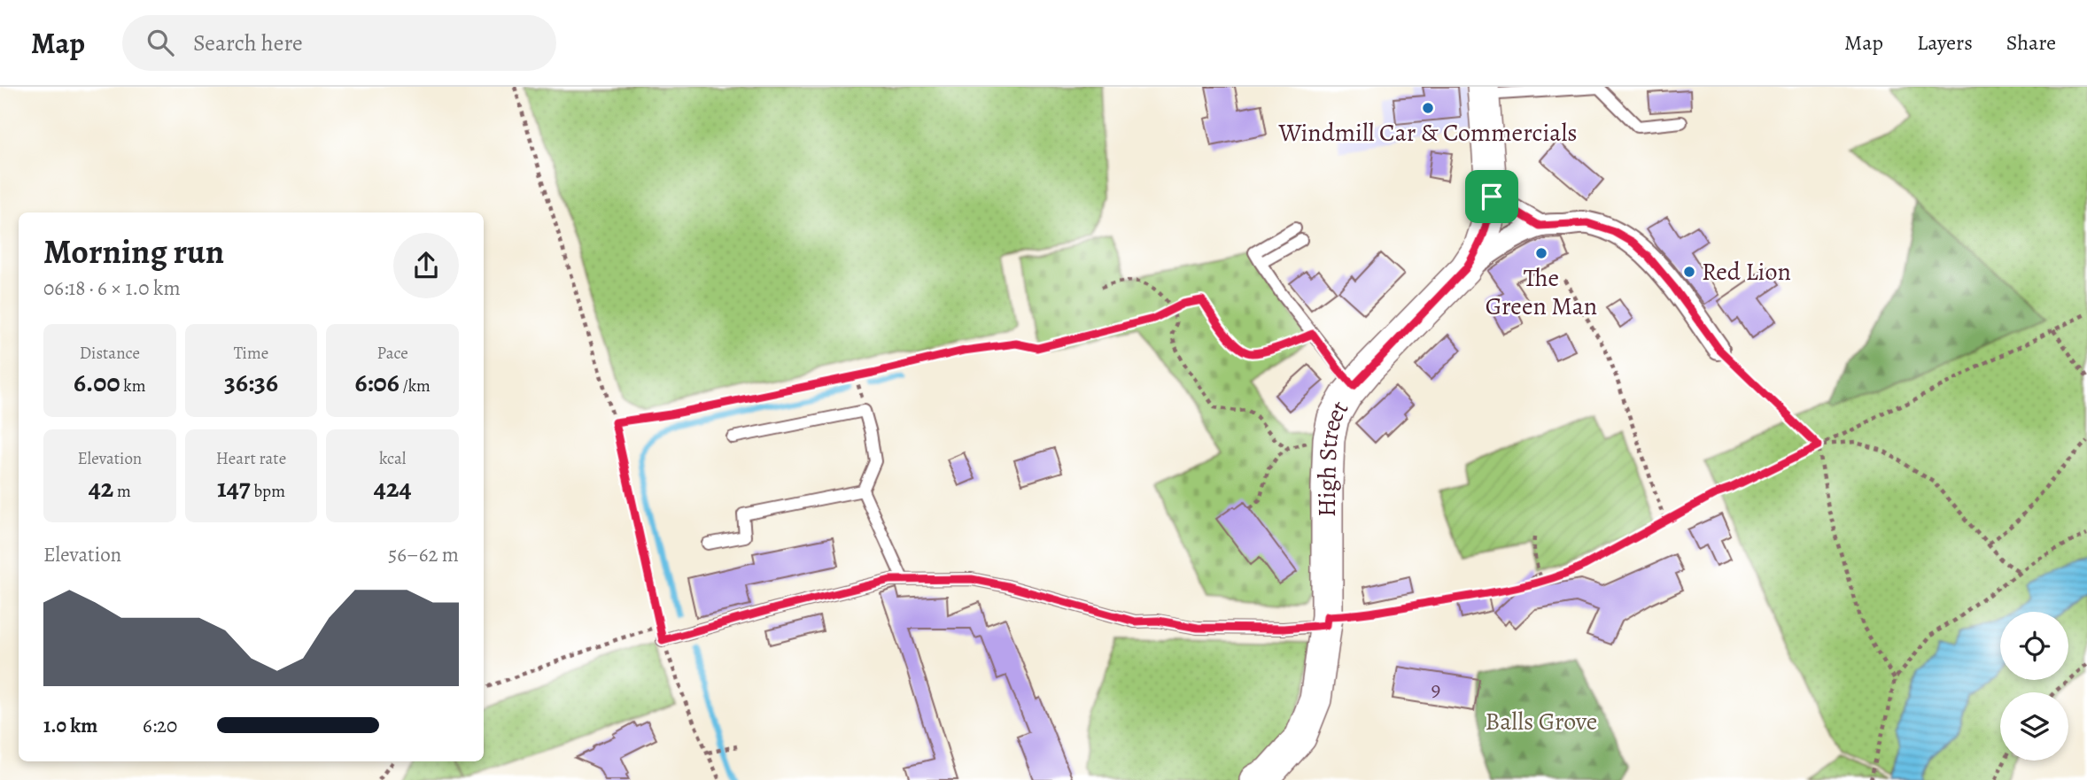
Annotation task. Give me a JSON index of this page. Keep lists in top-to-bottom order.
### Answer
{
  "streets": {
    "street": ["High Street"]
  },
  "parks": ["Balls Grove"],
  "places": ["Windmill Car & Commercials", "The Green Man", "Red Lion"],
  "house_numbers": ["9"],
  "page": {
    "header": "Map",
    "search": "Search here",
    "nav": ["Map", "Layers", "Share"],
    "heading": ["Morning run", "06:18 · 6 × 1.0 km"],
    "stats": [
      ["Distance", "6.00 km"],
      ["Time", "36:36"],
      ["Pace", "6:06 /km"],
      ["Elevation", "42 m"],
      ["Heart rate", "147 bpm"],
      ["kcal", "424"]
    ],
    "chart": ["Elevation", "56–62 m"],
    "list": [
      {
        "name": "1.0 km",
        "note": "6:20"
      }
    ]
  }
}
